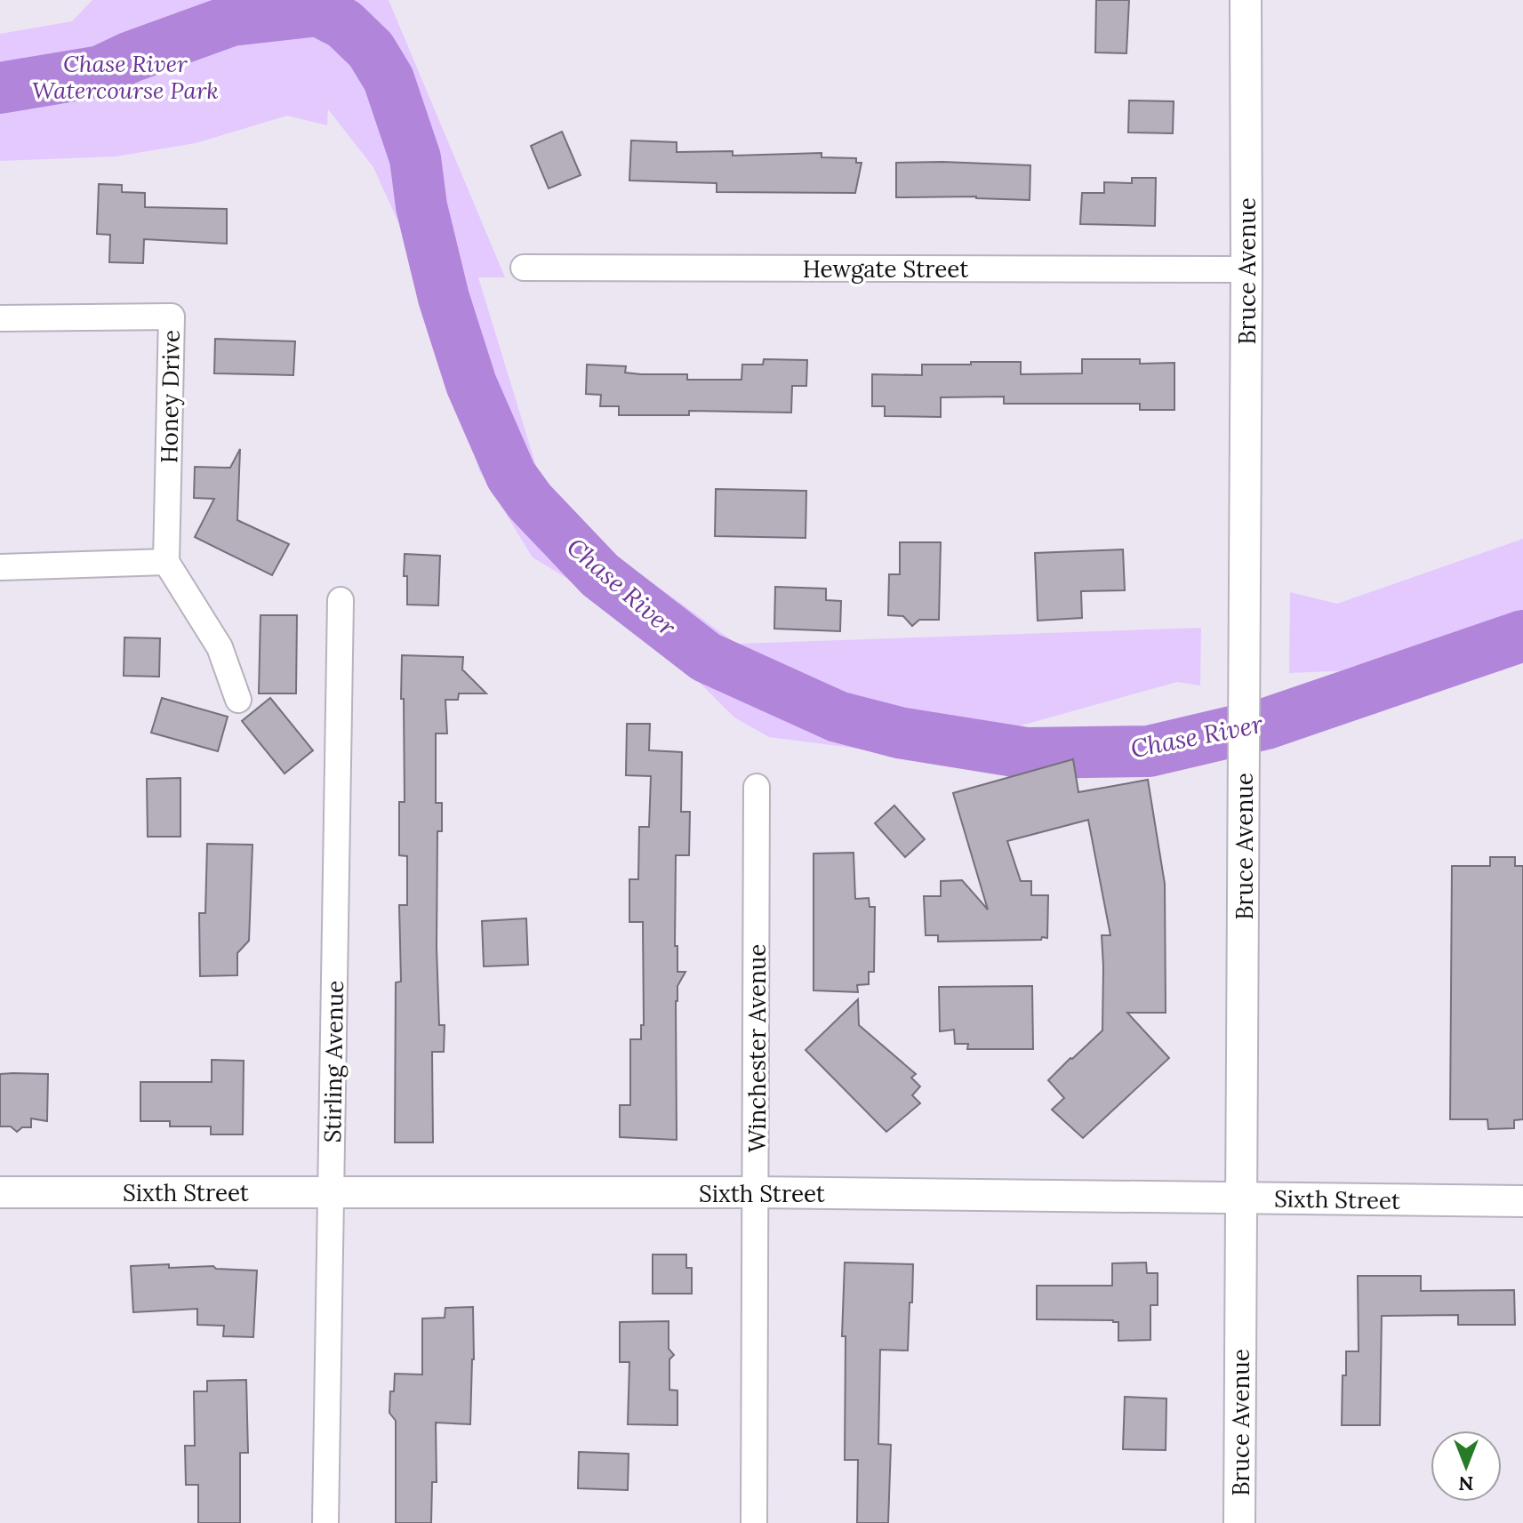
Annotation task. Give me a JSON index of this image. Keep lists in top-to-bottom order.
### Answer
{
  "streets": {
    "street": [
      "Hewgate Street",
      "Bruce Avenue",
      "Honey Drive",
      "Winchester Avenue",
      "Stirling Avenue",
      "Sixth Street"
    ]
  },
  "crossings": [
    ["Hewgate Street", "Bruce Avenue"],
    ["Bruce Avenue", "Sixth Street"],
    ["Winchester Avenue", "Sixth Street"],
    ["Stirling Avenue", "Sixth Street"]
  ],
  "water": ["Chase River"],
  "parks": ["Chase River Watercourse Park"],
  "north": "bottom"
}
